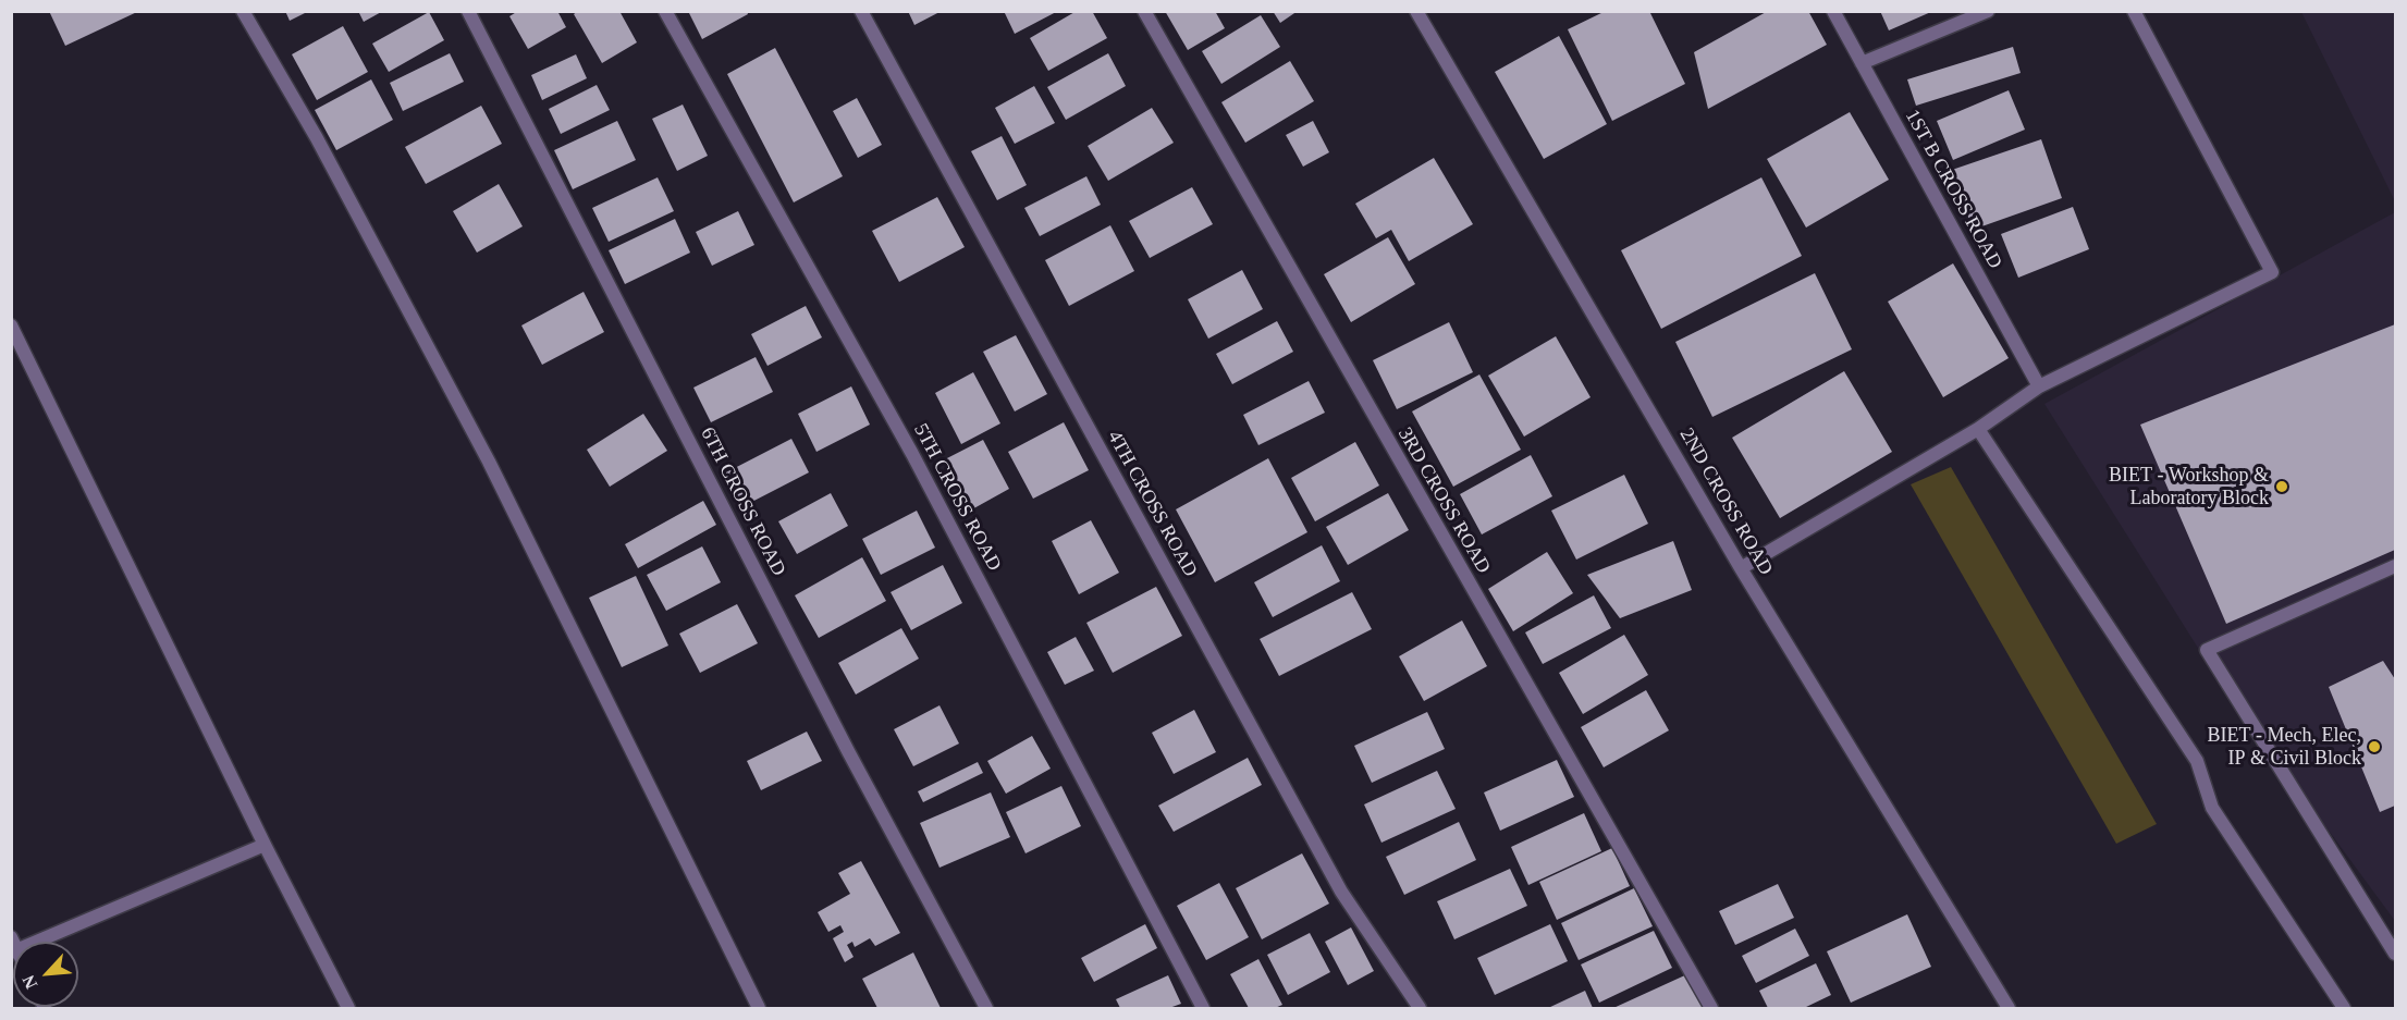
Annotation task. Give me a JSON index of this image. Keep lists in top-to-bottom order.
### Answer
{
  "streets": {
    "street": [
      "1ST B CROSS ROAD",
      "5TH CROSS ROAD",
      "3RD CROSS ROAD",
      "6TH CROSS ROAD",
      "2ND CROSS ROAD",
      "4TH CROSS ROAD"
    ]
  },
  "places": ["BIET - Workshop & Laboratory Block", "BIET - Mech, Elec, IP & Civil Block"],
  "north": "bottom left"
}
